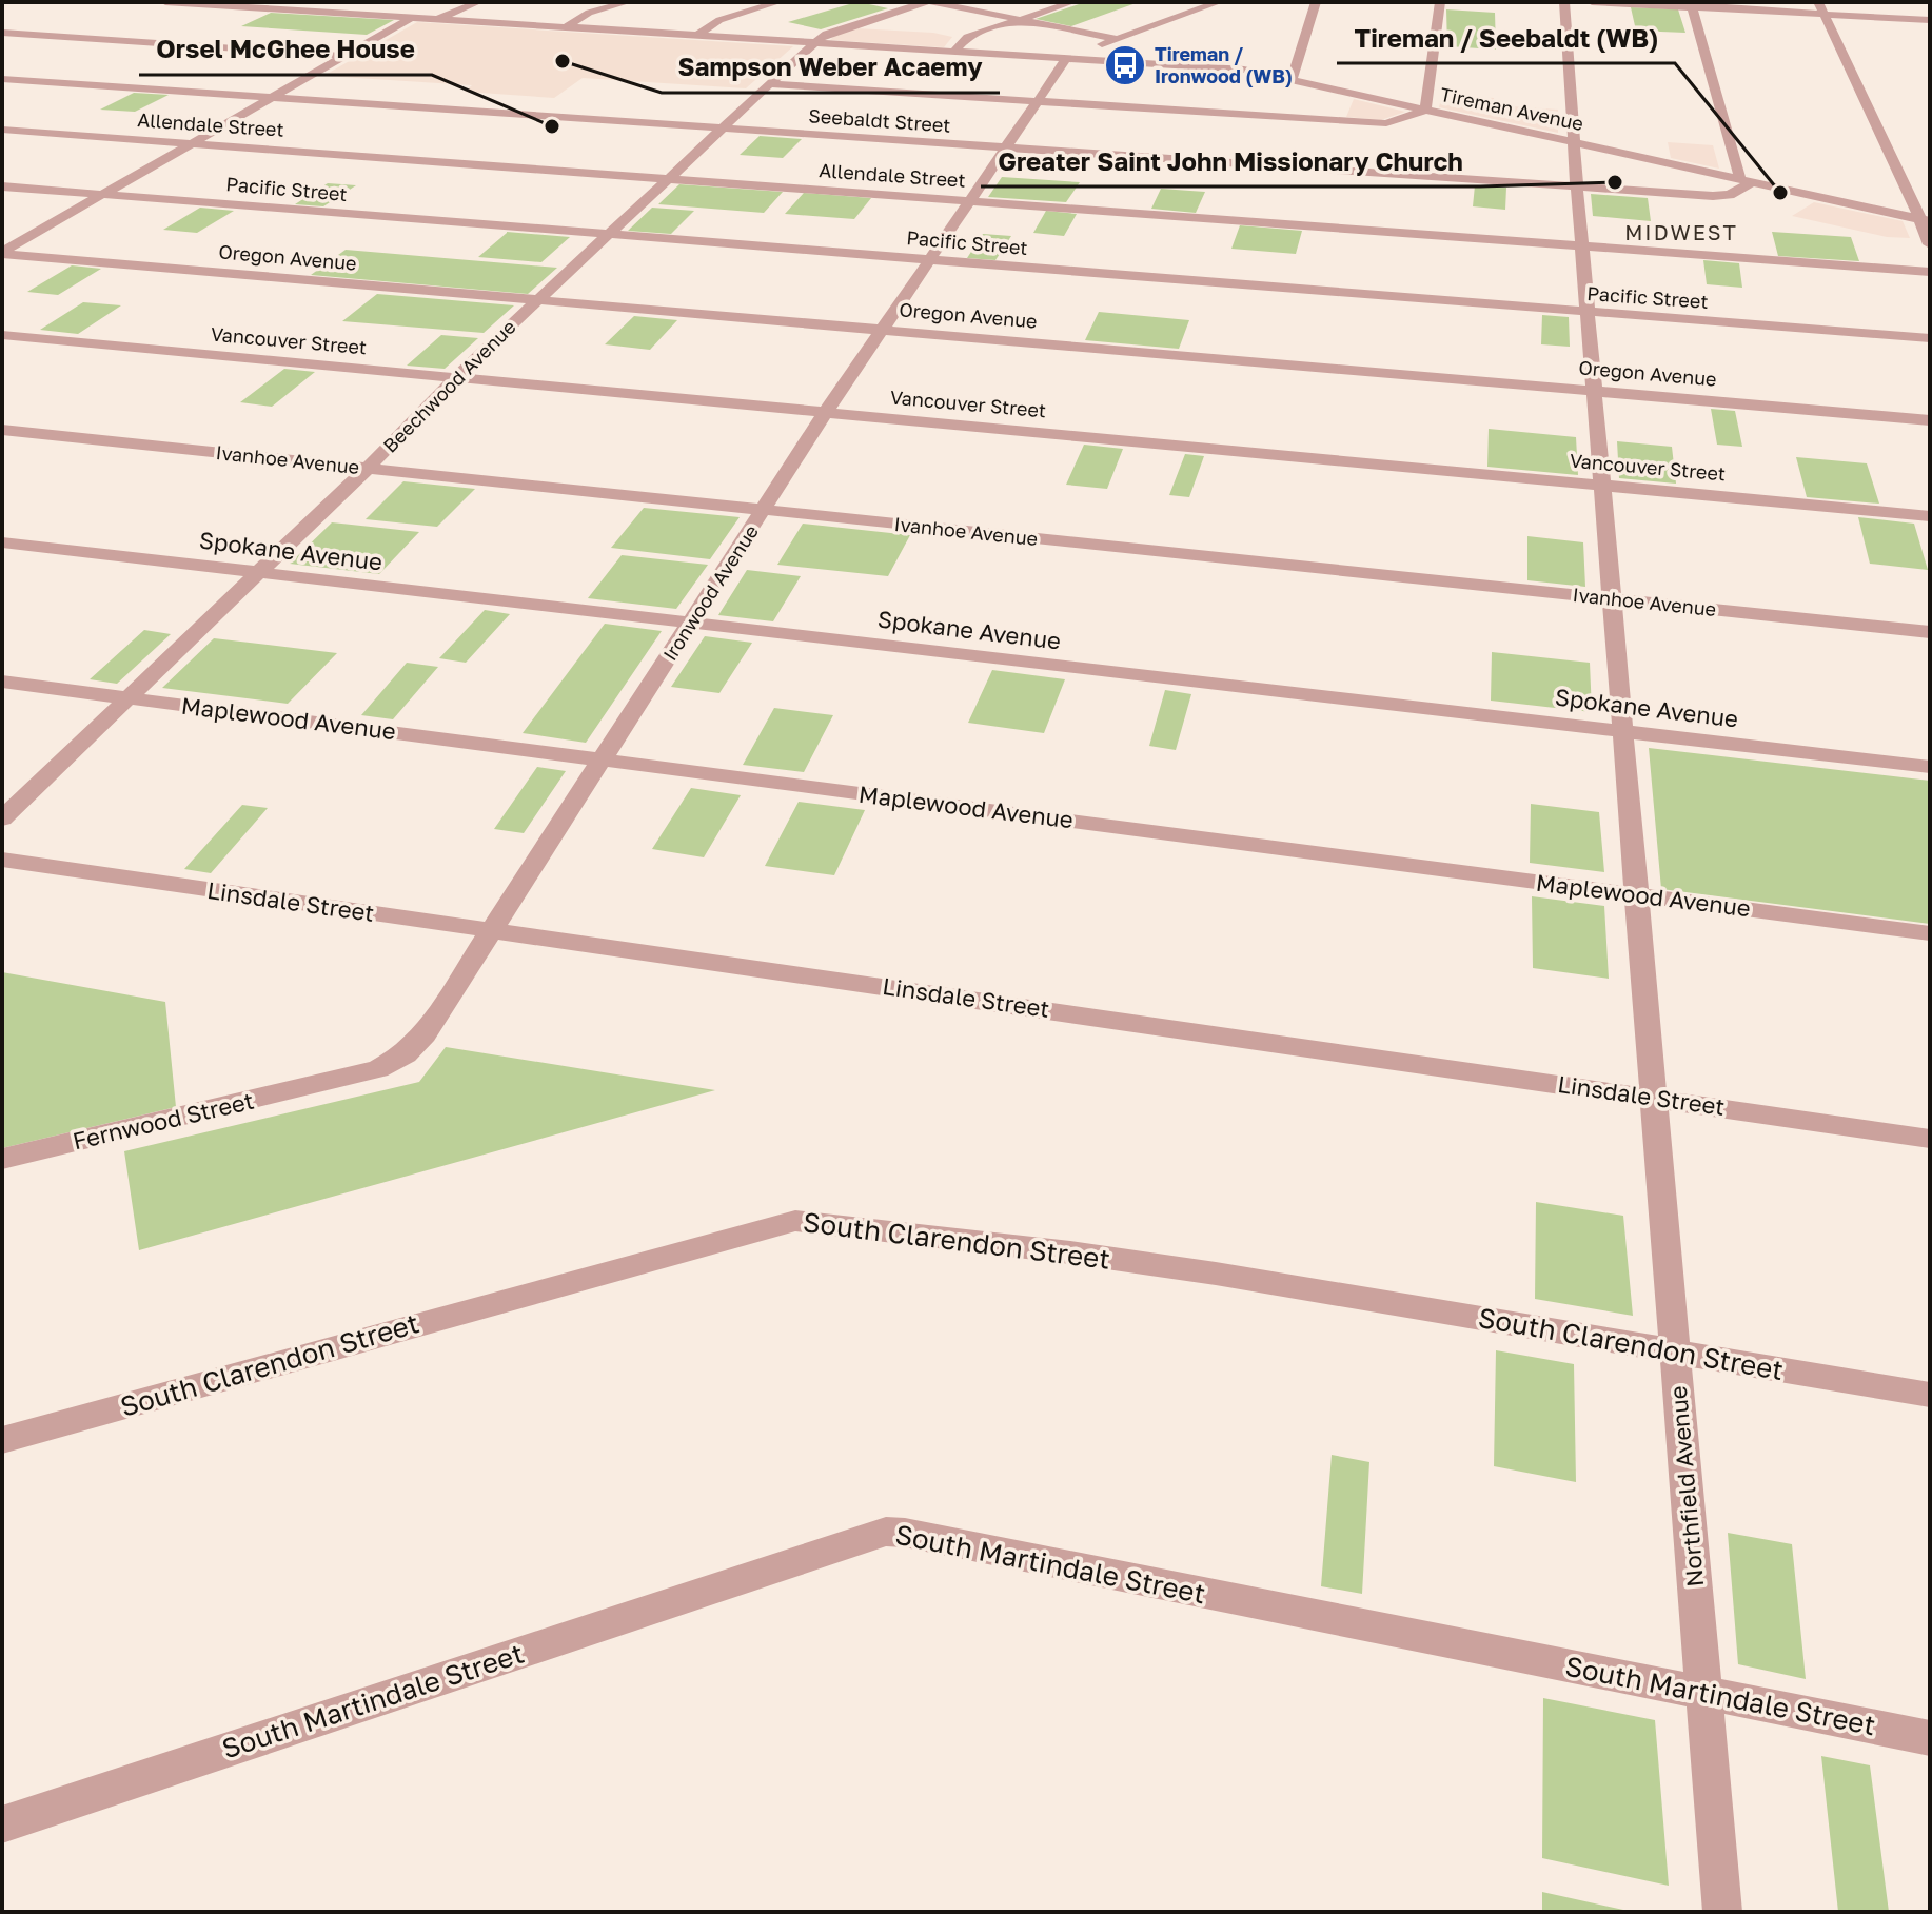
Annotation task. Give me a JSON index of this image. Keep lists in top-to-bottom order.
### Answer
{
  "streets": {
    "street": [
      "Tireman Avenue",
      "Seebaldt Street",
      "Allendale Street",
      "Pacific Street",
      "Oregon Avenue",
      "Vancouver Street",
      "Beechwood Avenue",
      "Ivanhoe Avenue",
      "Spokane Avenue",
      "Ironwood Avenue",
      "Maplewood Avenue",
      "Linsdale Street",
      "Fernwood Street",
      "South Clarendon Street",
      "Northfield Avenue",
      "South Martindale Street"
    ]
  },
  "crossings": [
    ["Tireman Avenue", "Seebaldt Street"],
    ["Tireman Avenue", "Beechwood Avenue"],
    ["Tireman Avenue", "Ironwood Avenue"],
    ["Tireman Avenue", "Northfield Avenue"],
    ["Seebaldt Street", "Beechwood Avenue"],
    ["Seebaldt Street", "Ironwood Avenue"],
    ["Seebaldt Street", "Northfield Avenue"],
    ["Allendale Street", "Beechwood Avenue"],
    ["Allendale Street", "Ironwood Avenue"],
    ["Allendale Street", "Northfield Avenue"],
    ["Pacific Street", "Beechwood Avenue"],
    ["Pacific Street", "Ironwood Avenue"],
    ["Pacific Street", "Northfield Avenue"],
    ["Oregon Avenue", "Beechwood Avenue"],
    ["Oregon Avenue", "Ironwood Avenue"],
    ["Oregon Avenue", "Northfield Avenue"],
    ["Vancouver Street", "Beechwood Avenue"],
    ["Vancouver Street", "Ironwood Avenue"],
    ["Vancouver Street", "Northfield Avenue"],
    ["Beechwood Avenue", "Ivanhoe Avenue"],
    ["Beechwood Avenue", "Spokane Avenue"],
    ["Beechwood Avenue", "Maplewood Avenue"],
    ["Ivanhoe Avenue", "Ironwood Avenue"],
    ["Ivanhoe Avenue", "Northfield Avenue"],
    ["Spokane Avenue", "Ironwood Avenue"],
    ["Spokane Avenue", "Northfield Avenue"],
    ["Ironwood Avenue", "Maplewood Avenue"],
    ["Ironwood Avenue", "Linsdale Street"],
    ["Ironwood Avenue", "Fernwood Street"],
    ["Maplewood Avenue", "Northfield Avenue"],
    ["Linsdale Street", "Northfield Avenue"],
    ["South Clarendon Street", "Northfield Avenue"],
    ["Northfield Avenue", "South Martindale Street"]
  ],
  "districts": ["MIDWEST"],
  "places": {
    "other": [
      "Sampson Weber Acaemy",
      "Orsel McGhee House",
      "Greater Saint John Missionary Church",
      "Tireman / Seebaldt (WB)"
    ],
    "bus stop": ["Tireman / Ironwood (WB)"]
  }
}
